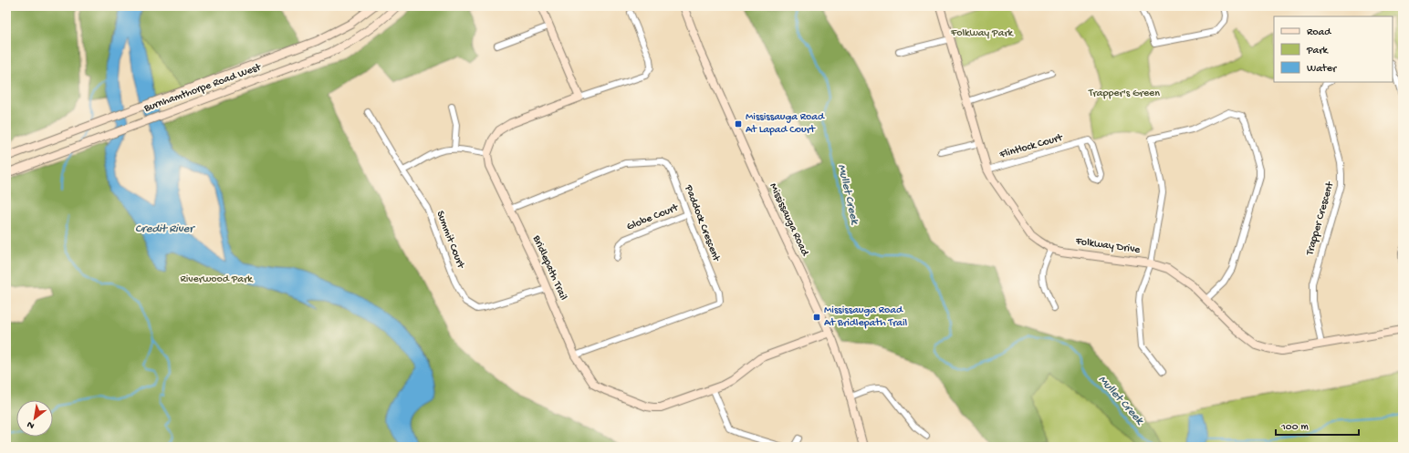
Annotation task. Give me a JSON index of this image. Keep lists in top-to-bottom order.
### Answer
{
  "streets": {
    "street": [
      "Burnhamthorpe Road West",
      "Flintlock Court",
      "Globe Court",
      "Trapper Crescent",
      "Mississauga Road",
      "Paddock Crescent",
      "Summit Court",
      "Folkway Drive",
      "Bridlepath Trail"
    ]
  },
  "crossings": [
    ["Flintlock Court", "Folkway Drive"],
    ["Globe Court", "Paddock Crescent"],
    ["Trapper Crescent", "Folkway Drive"],
    ["Mississauga Road", "Bridlepath Trail"],
    ["Paddock Crescent", "Bridlepath Trail"],
    ["Summit Court", "Bridlepath Trail"]
  ],
  "water": ["Mullet Creek", "Credit River"],
  "parks": ["Folkway Park", "Trapper's Green", "Riverwood Park"],
  "places": {
    "transit": ["Mississauga Road At Lapad Court", "Mississauga Road At Bridlepath Trail"]
  },
  "legend": ["Road", "Park", "Water"],
  "scale_bar": "100 m",
  "north": "bottom left"
}
